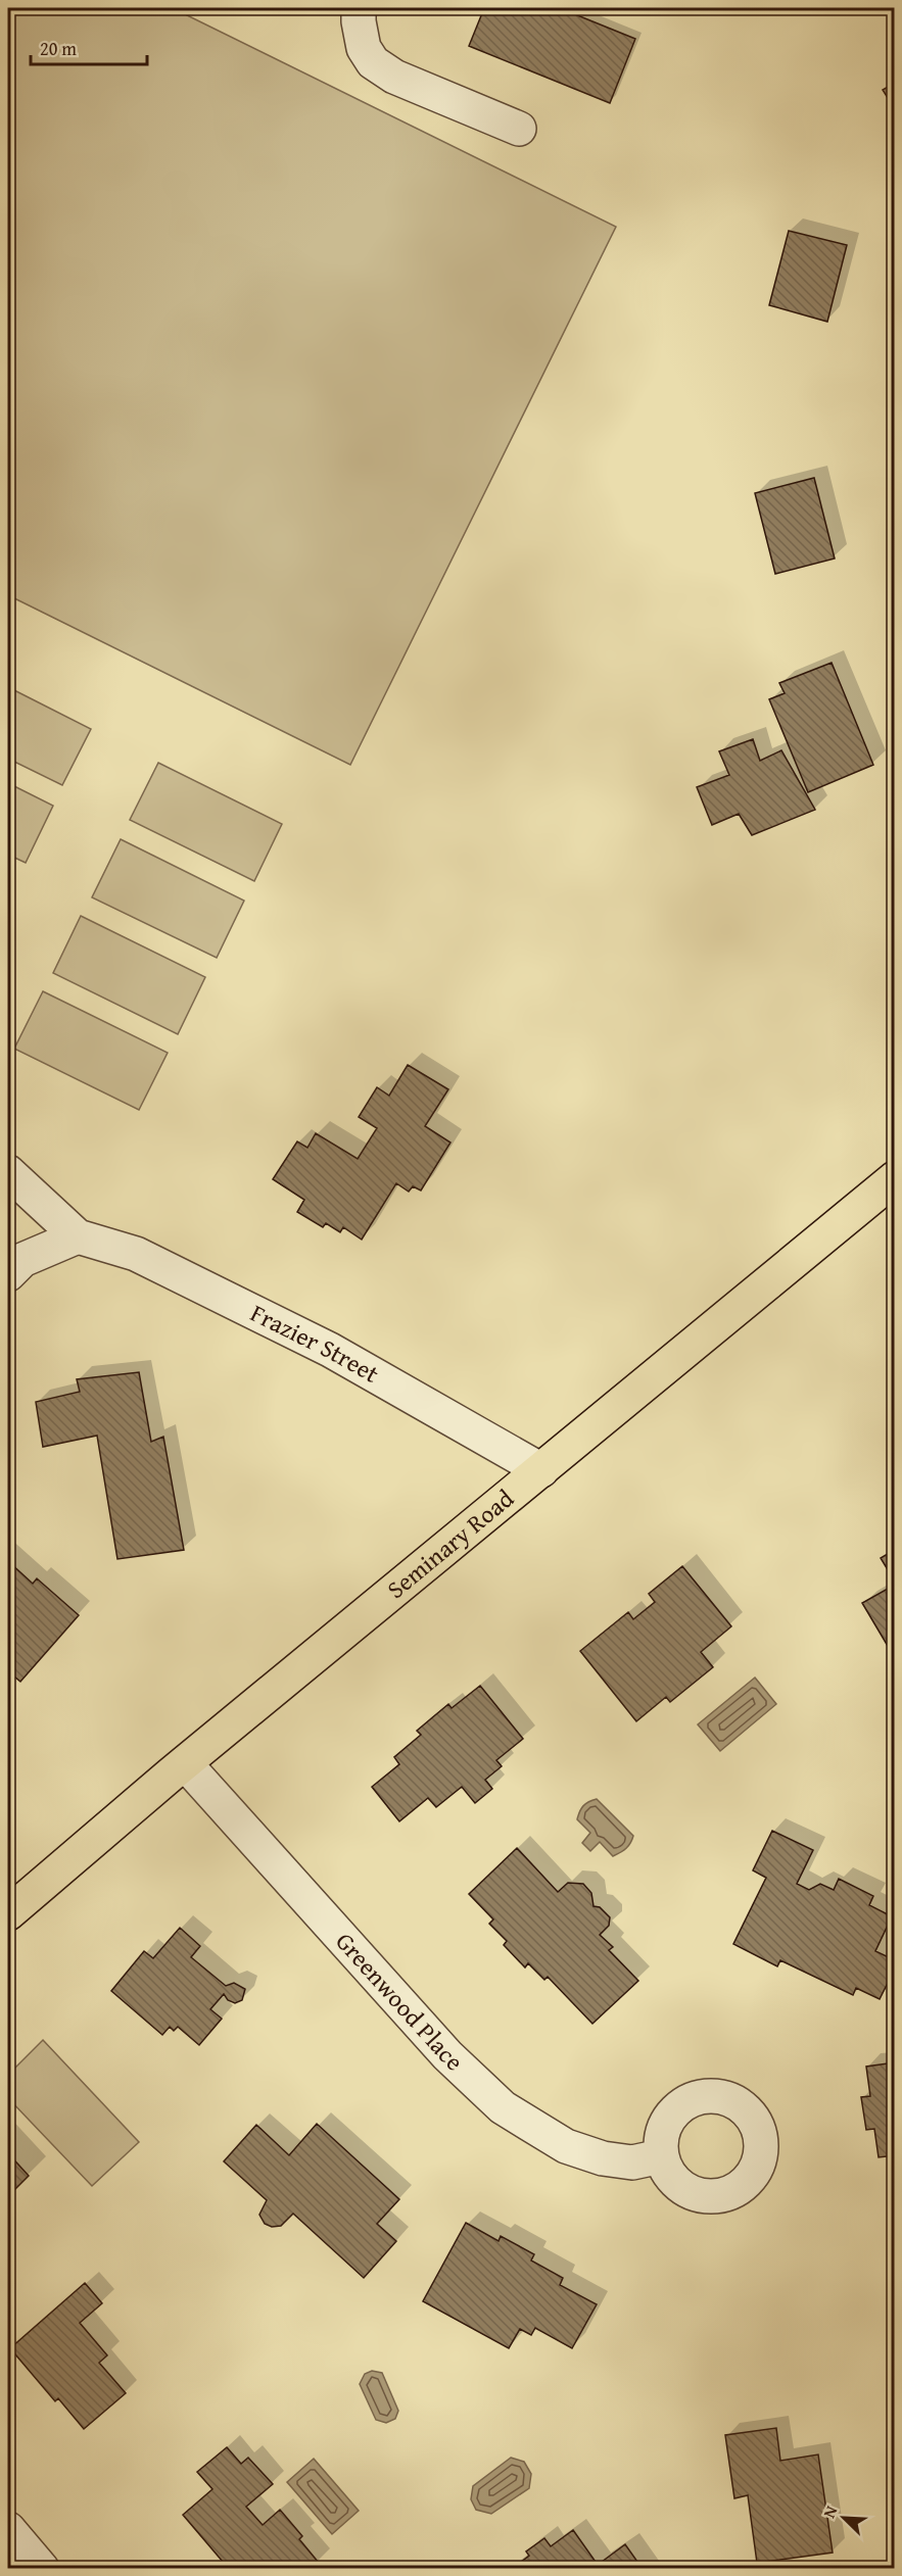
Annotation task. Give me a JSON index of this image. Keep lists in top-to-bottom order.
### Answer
{
  "streets": {
    "main road": ["Seminary Road"],
    "street": ["Frazier Street", "Greenwood Place"]
  },
  "crossings": [
    ["Frazier Street", "Seminary Road"],
    ["Seminary Road", "Greenwood Place"]
  ],
  "scale_bar": "20 m",
  "north": "top left"
}
